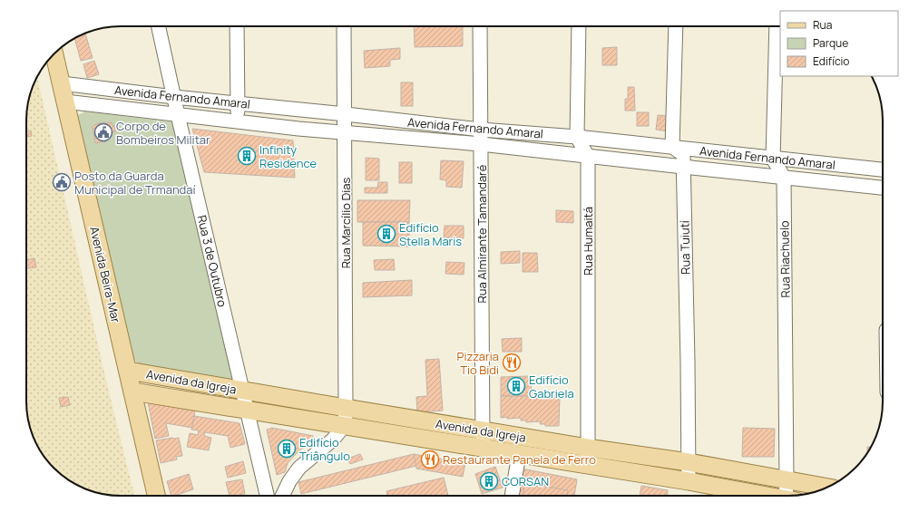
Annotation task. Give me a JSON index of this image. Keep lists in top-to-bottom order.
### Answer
{
  "streets": {
    "main road": ["Avenida Beira-Mar", "Avenida da Igreja"],
    "street": [
      "Avenida Fernando Amaral",
      "Rua Marcílio Dias",
      "Rua Almirante Tamandaré",
      "Rua Humaitá",
      "Rua Tuiutí",
      "Rua Riachuelo",
      "Rua 3 de Outubro"
    ]
  },
  "crossings": [
    ["Avenida Fernando Amaral", "Rua Marcílio Dias"],
    ["Avenida Fernando Amaral", "Rua Almirante Tamandaré"],
    ["Avenida Fernando Amaral", "Rua Humaitá"],
    ["Avenida Fernando Amaral", "Rua Tuiutí"],
    ["Avenida Fernando Amaral", "Rua Riachuelo"],
    ["Avenida Fernando Amaral", "Rua 3 de Outubro"],
    ["Avenida Fernando Amaral", "Avenida Beira-Mar"],
    ["Rua Marcílio Dias", "Avenida da Igreja"],
    ["Rua Almirante Tamandaré", "Avenida da Igreja"],
    ["Rua Humaitá", "Avenida da Igreja"],
    ["Rua Tuiutí", "Avenida da Igreja"],
    ["Rua Riachuelo", "Avenida da Igreja"],
    ["Rua 3 de Outubro", "Avenida da Igreja"],
    ["Avenida Beira-Mar", "Avenida da Igreja"]
  ],
  "places": {
    "public building": ["Corpo de Bombeiros Militar", "Posto da Guarda Municipal de Trmandaí"],
    "building": [
      "Infinity Residence",
      "Edifício Stella Maris",
      "Edifício Gabriela",
      "Edifício Triângulo",
      "CORSAN"
    ],
    "restaurant": ["Pizzaria Tio Bidi", "Restaurante Panela de Ferro"]
  },
  "legend": ["Rua", "Parque", "Edifício"]
}
